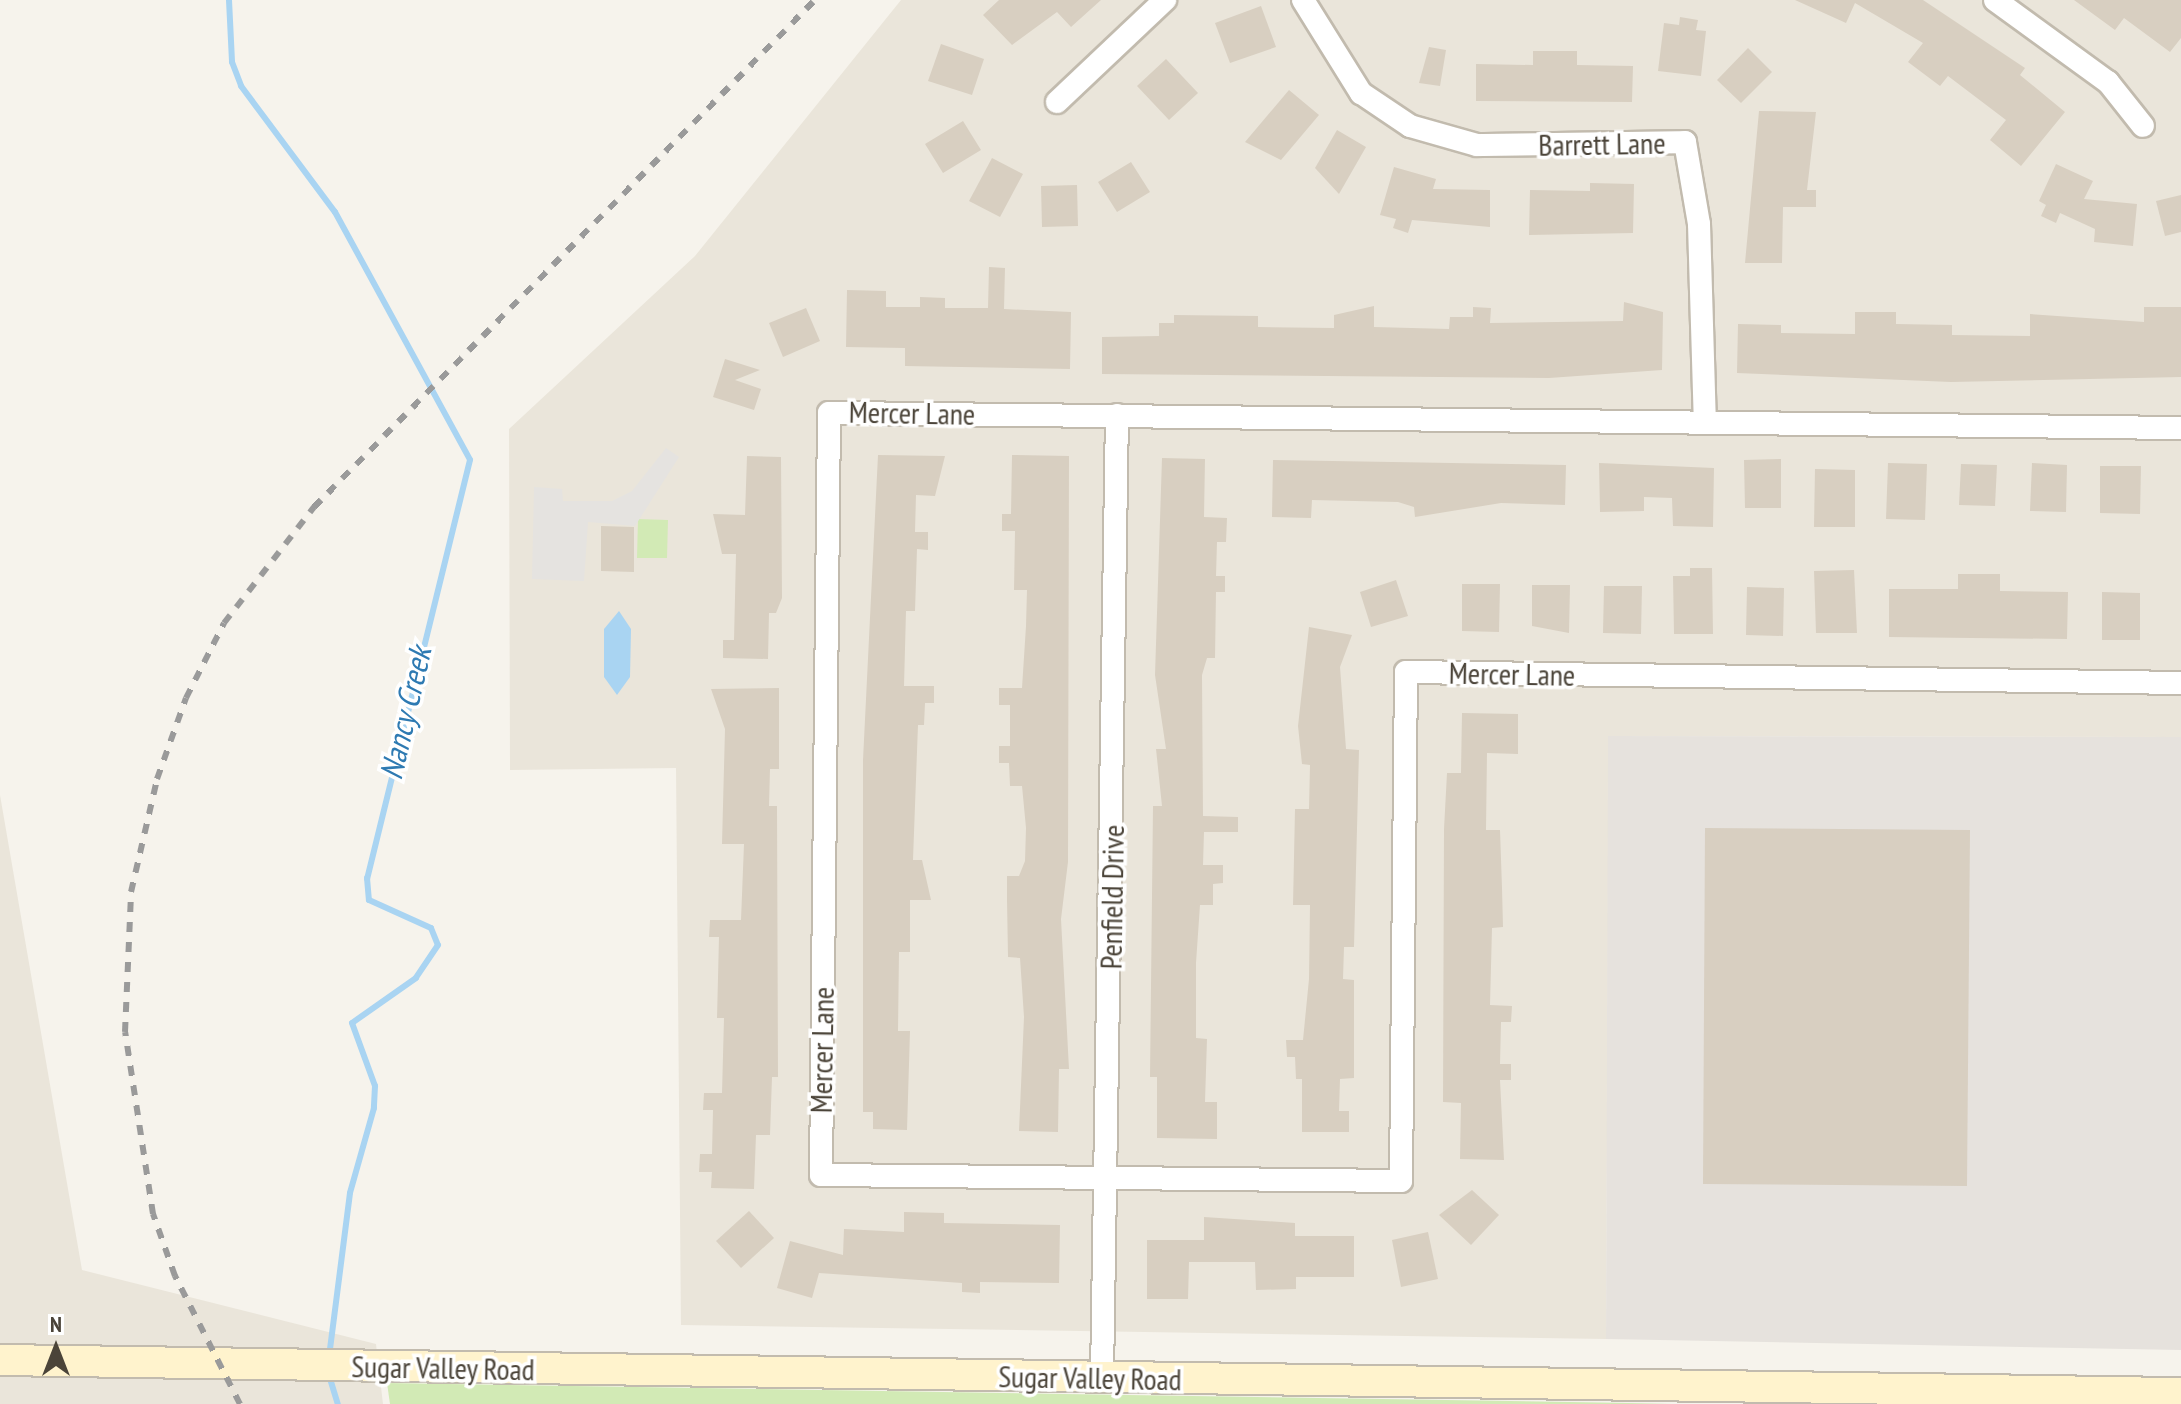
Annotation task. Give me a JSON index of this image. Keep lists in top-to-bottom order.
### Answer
{
  "streets": {
    "street": [
      "Barrett Lane",
      "Mercer Lane",
      "Penfield Drive",
      "Sugar Valley Road"
    ]
  },
  "crossings": [
    ["Barrett Lane", "Mercer Lane"],
    ["Mercer Lane", "Penfield Drive"],
    ["Penfield Drive", "Sugar Valley Road"]
  ],
  "water": ["Nancy Creek"],
  "north": "top"
}
